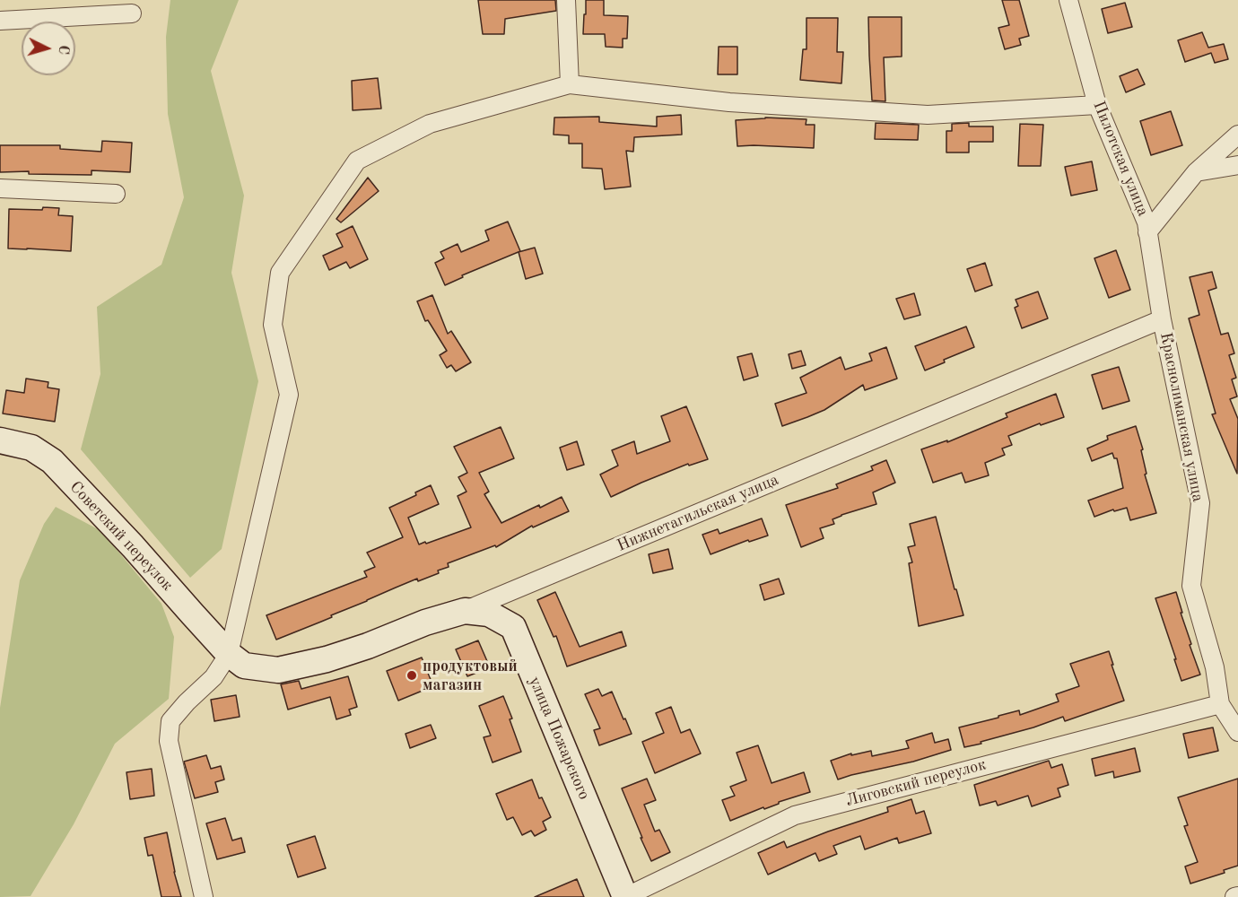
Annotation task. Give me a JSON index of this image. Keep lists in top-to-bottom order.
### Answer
{
  "streets": {
    "street": [
      "Пилотская улица",
      "Краснолиманская улица",
      "Нижнетагильская улица",
      "Советский переулок",
      "улица Пожарского",
      "Лиговский переулок"
    ]
  },
  "crossings": [
    ["Пилотская улица", "Краснолиманская улица"],
    ["Пилотская улица", "Нижнетагильская улица"],
    ["Краснолиманская улица", "Нижнетагильская улица"],
    ["Краснолиманская улица", "Лиговский переулок"],
    ["Нижнетагильская улица", "Советский переулок"],
    ["Нижнетагильская улица", "улица Пожарского"],
    ["улица Пожарского", "Лиговский переулок"]
  ],
  "places": ["продуктовый магазин"],
  "north": "right"
}
